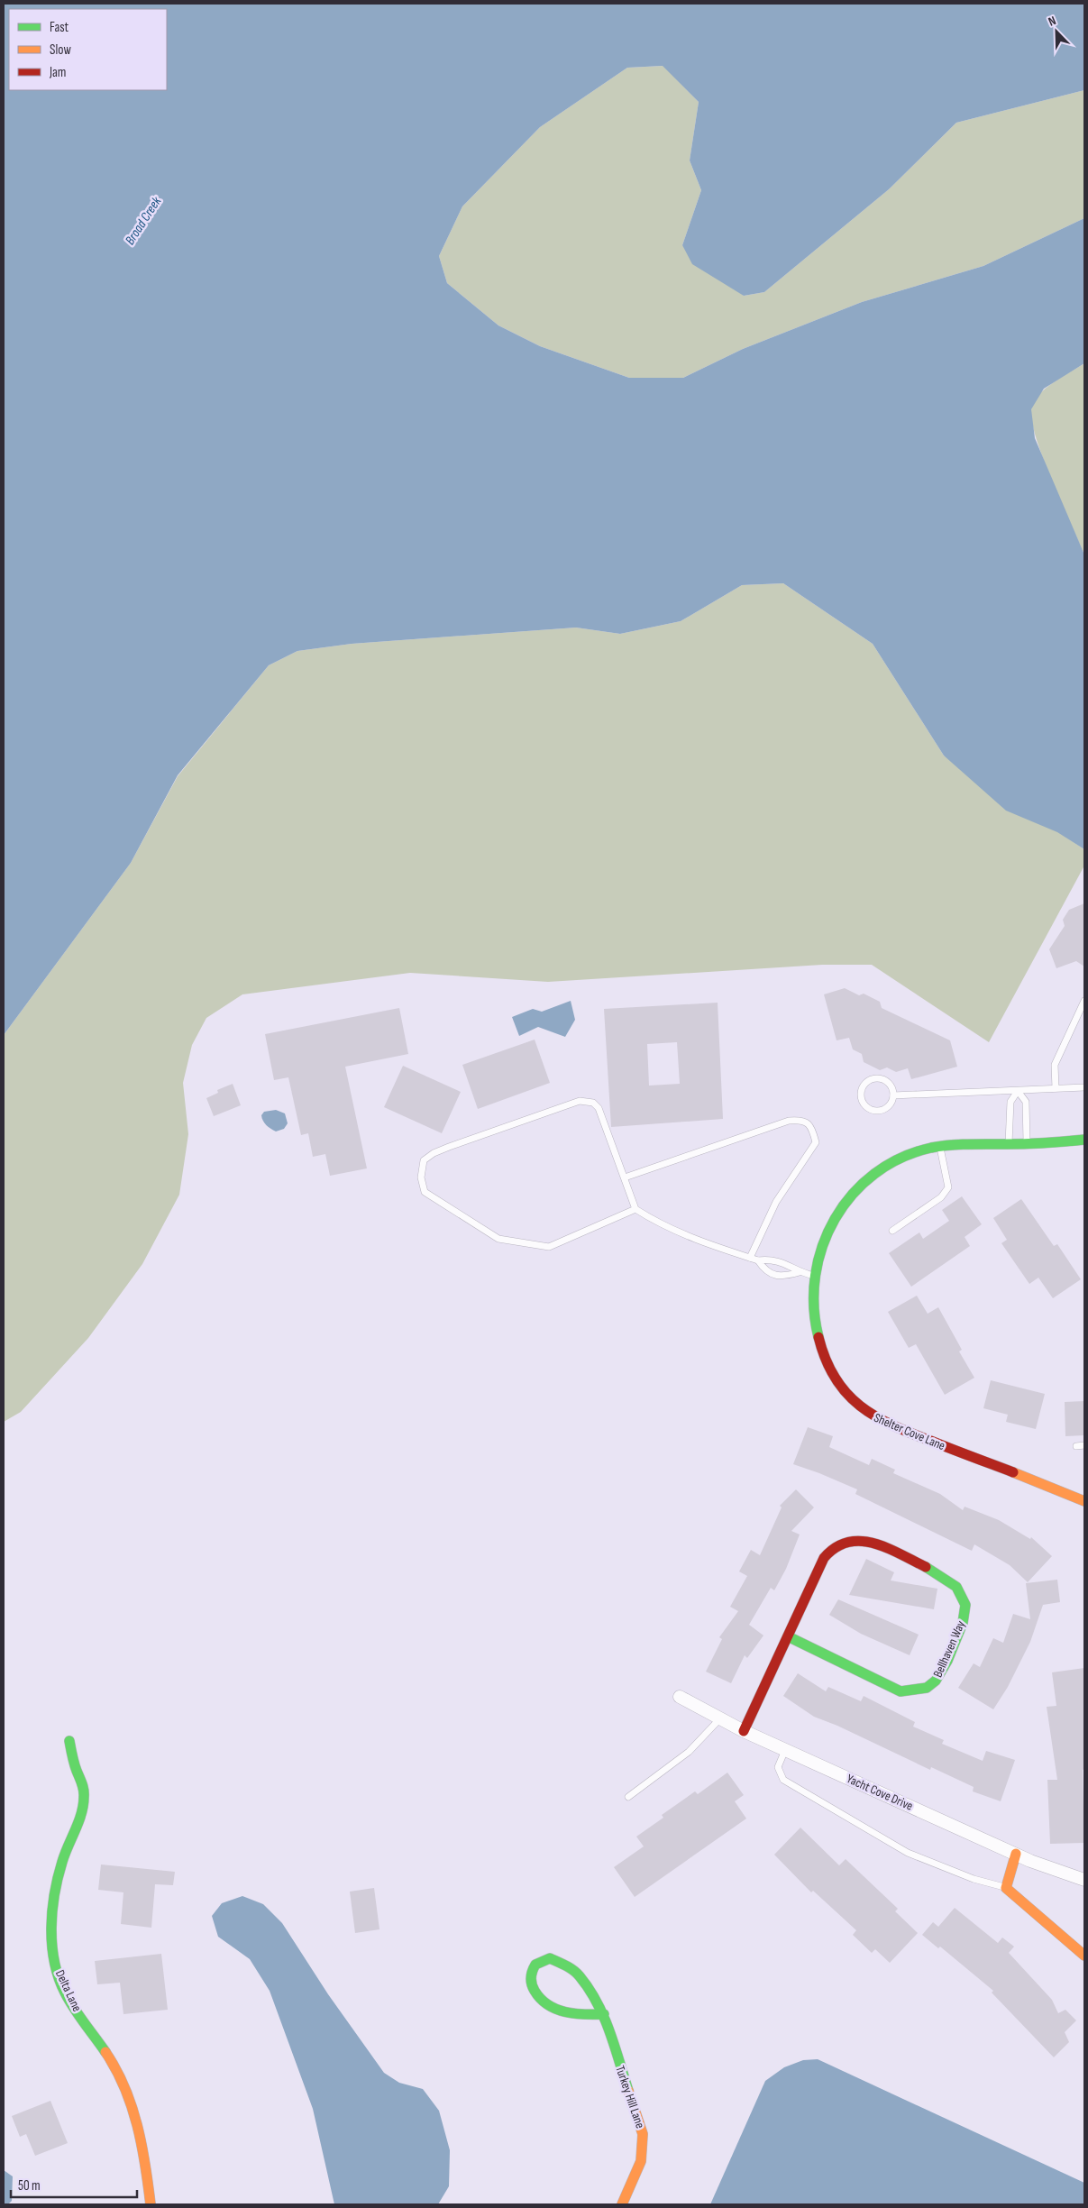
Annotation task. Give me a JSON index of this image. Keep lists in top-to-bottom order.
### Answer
{
  "streets": {
    "street": [
      "Shelter Cove Lane",
      "Bellhaven Way",
      "Yacht Cove Drive",
      "Delta Lane",
      "Turkey Hill Lane"
    ]
  },
  "crossings": [
    ["Bellhaven Way", "Yacht Cove Drive"]
  ],
  "water": ["Broad Creek"],
  "legend": ["Fast", "Slow", "Jam"],
  "scale_bar": "50 m",
  "north": "top left"
}
